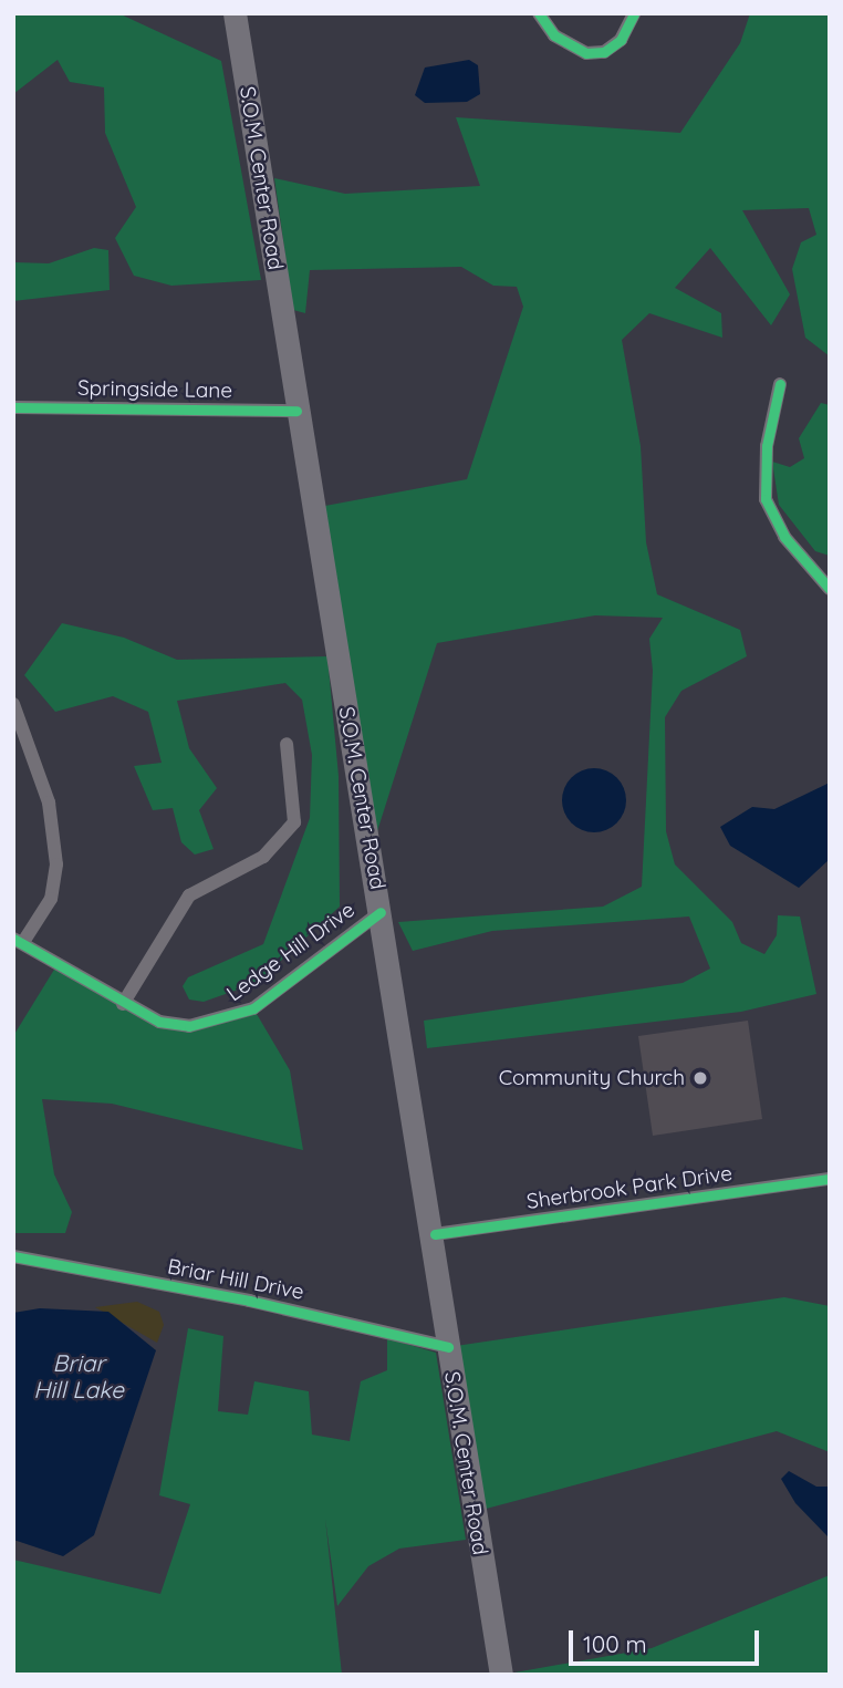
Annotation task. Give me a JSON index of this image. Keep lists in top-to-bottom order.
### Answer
{
  "streets": {
    "main road": ["S.O.M. Center Road"],
    "street": [
      "Springside Lane",
      "Ledge Hill Drive",
      "Sherbrook Park Drive",
      "Briar Hill Drive"
    ]
  },
  "crossings": [
    ["S.O.M. Center Road", "Springside Lane"],
    ["S.O.M. Center Road", "Ledge Hill Drive"],
    ["S.O.M. Center Road", "Sherbrook Park Drive"],
    ["S.O.M. Center Road", "Briar Hill Drive"]
  ],
  "water": ["Briar Hill Lake"],
  "places": ["Community Church"],
  "scale_bar": "100 m"
}
